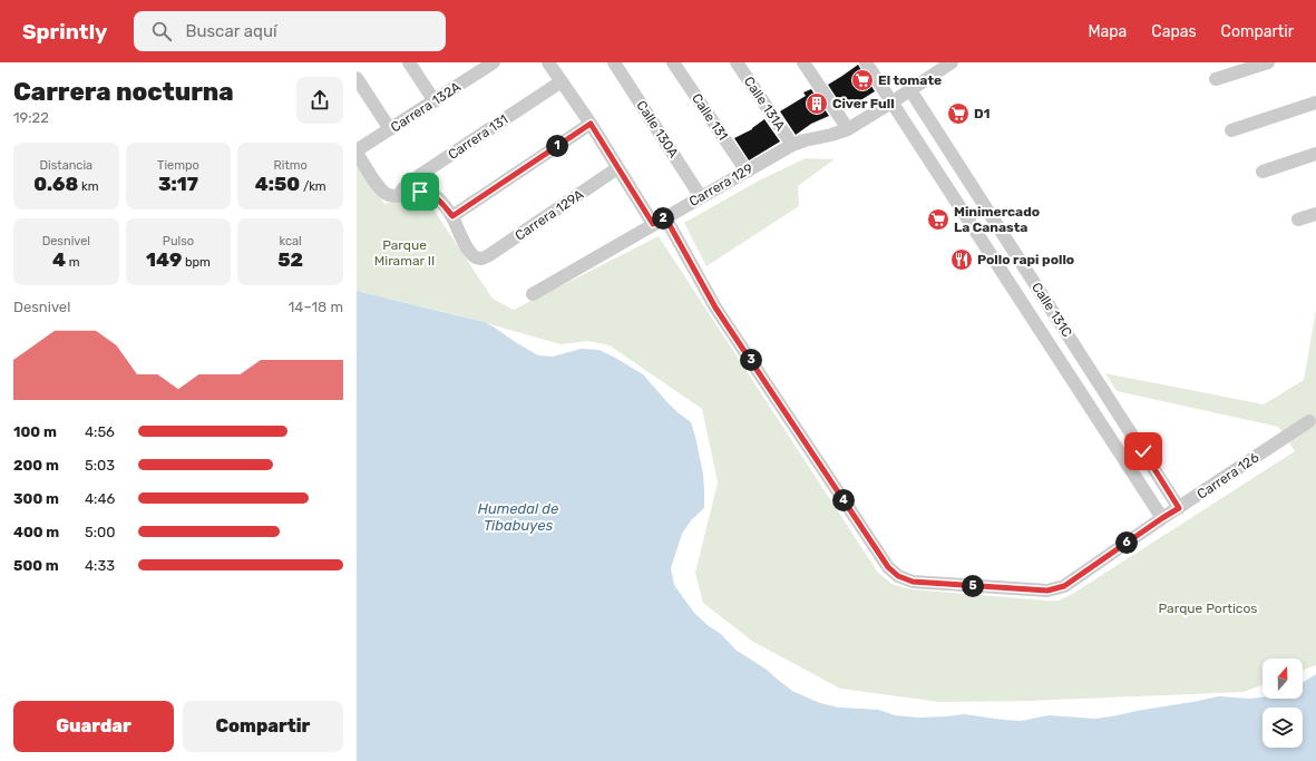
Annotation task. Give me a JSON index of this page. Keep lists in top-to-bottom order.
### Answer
{
  "streets": {
    "street": [
      "Calle 131A",
      "Carrera 132A",
      "Calle 131",
      "Calle 130A",
      "Carrera 131",
      "Carrera 129",
      "Carrera 129A",
      "Calle 131C",
      "Carrera 126"
    ]
  },
  "crossings": [
    ["Calle 131A", "Carrera 129"],
    ["Calle 131", "Carrera 129"],
    ["Calle 130A", "Carrera 129"],
    ["Carrera 129", "Calle 131C"],
    ["Carrera 129", "Carrera 126"],
    ["Calle 131C", "Carrera 126"]
  ],
  "water": ["Humedal de Tibabuyes"],
  "parks": ["Parque Miramar II", "Parque Porticos"],
  "places": {
    "supermarket": ["El tomate", "D1", "Minimercado La Canasta"],
    "building": ["Civer Full"],
    "restaurant": ["Pollo rapi pollo"]
  },
  "north": "top",
  "page": {
    "header": "Sprintly",
    "search": "Buscar aquí",
    "nav": ["Mapa", "Capas", "Compartir"],
    "heading": ["Carrera nocturna", "19:22"],
    "pins": [
      "1",
      "2",
      "3",
      "4",
      "6",
      "5"
    ],
    "stats": [
      ["Distancia", "0.68 km"],
      ["Tiempo", "3:17"],
      ["Ritmo", "4:50 /km"],
      ["Desnivel", "4 m"],
      ["Pulso", "149 bpm"],
      ["kcal", "52"]
    ],
    "chart": ["Desnivel", "14–18 m"],
    "list": [
      {
        "name": "100 m",
        "note": "4:56"
      },
      {
        "name": "200 m",
        "note": "5:03"
      },
      {
        "name": "300 m",
        "note": "4:46"
      },
      {
        "name": "400 m",
        "note": "5:00"
      },
      {
        "name": "500 m",
        "note": "4:33"
      }
    ],
    "buttons": ["Guardar", "Compartir"]
  }
}
